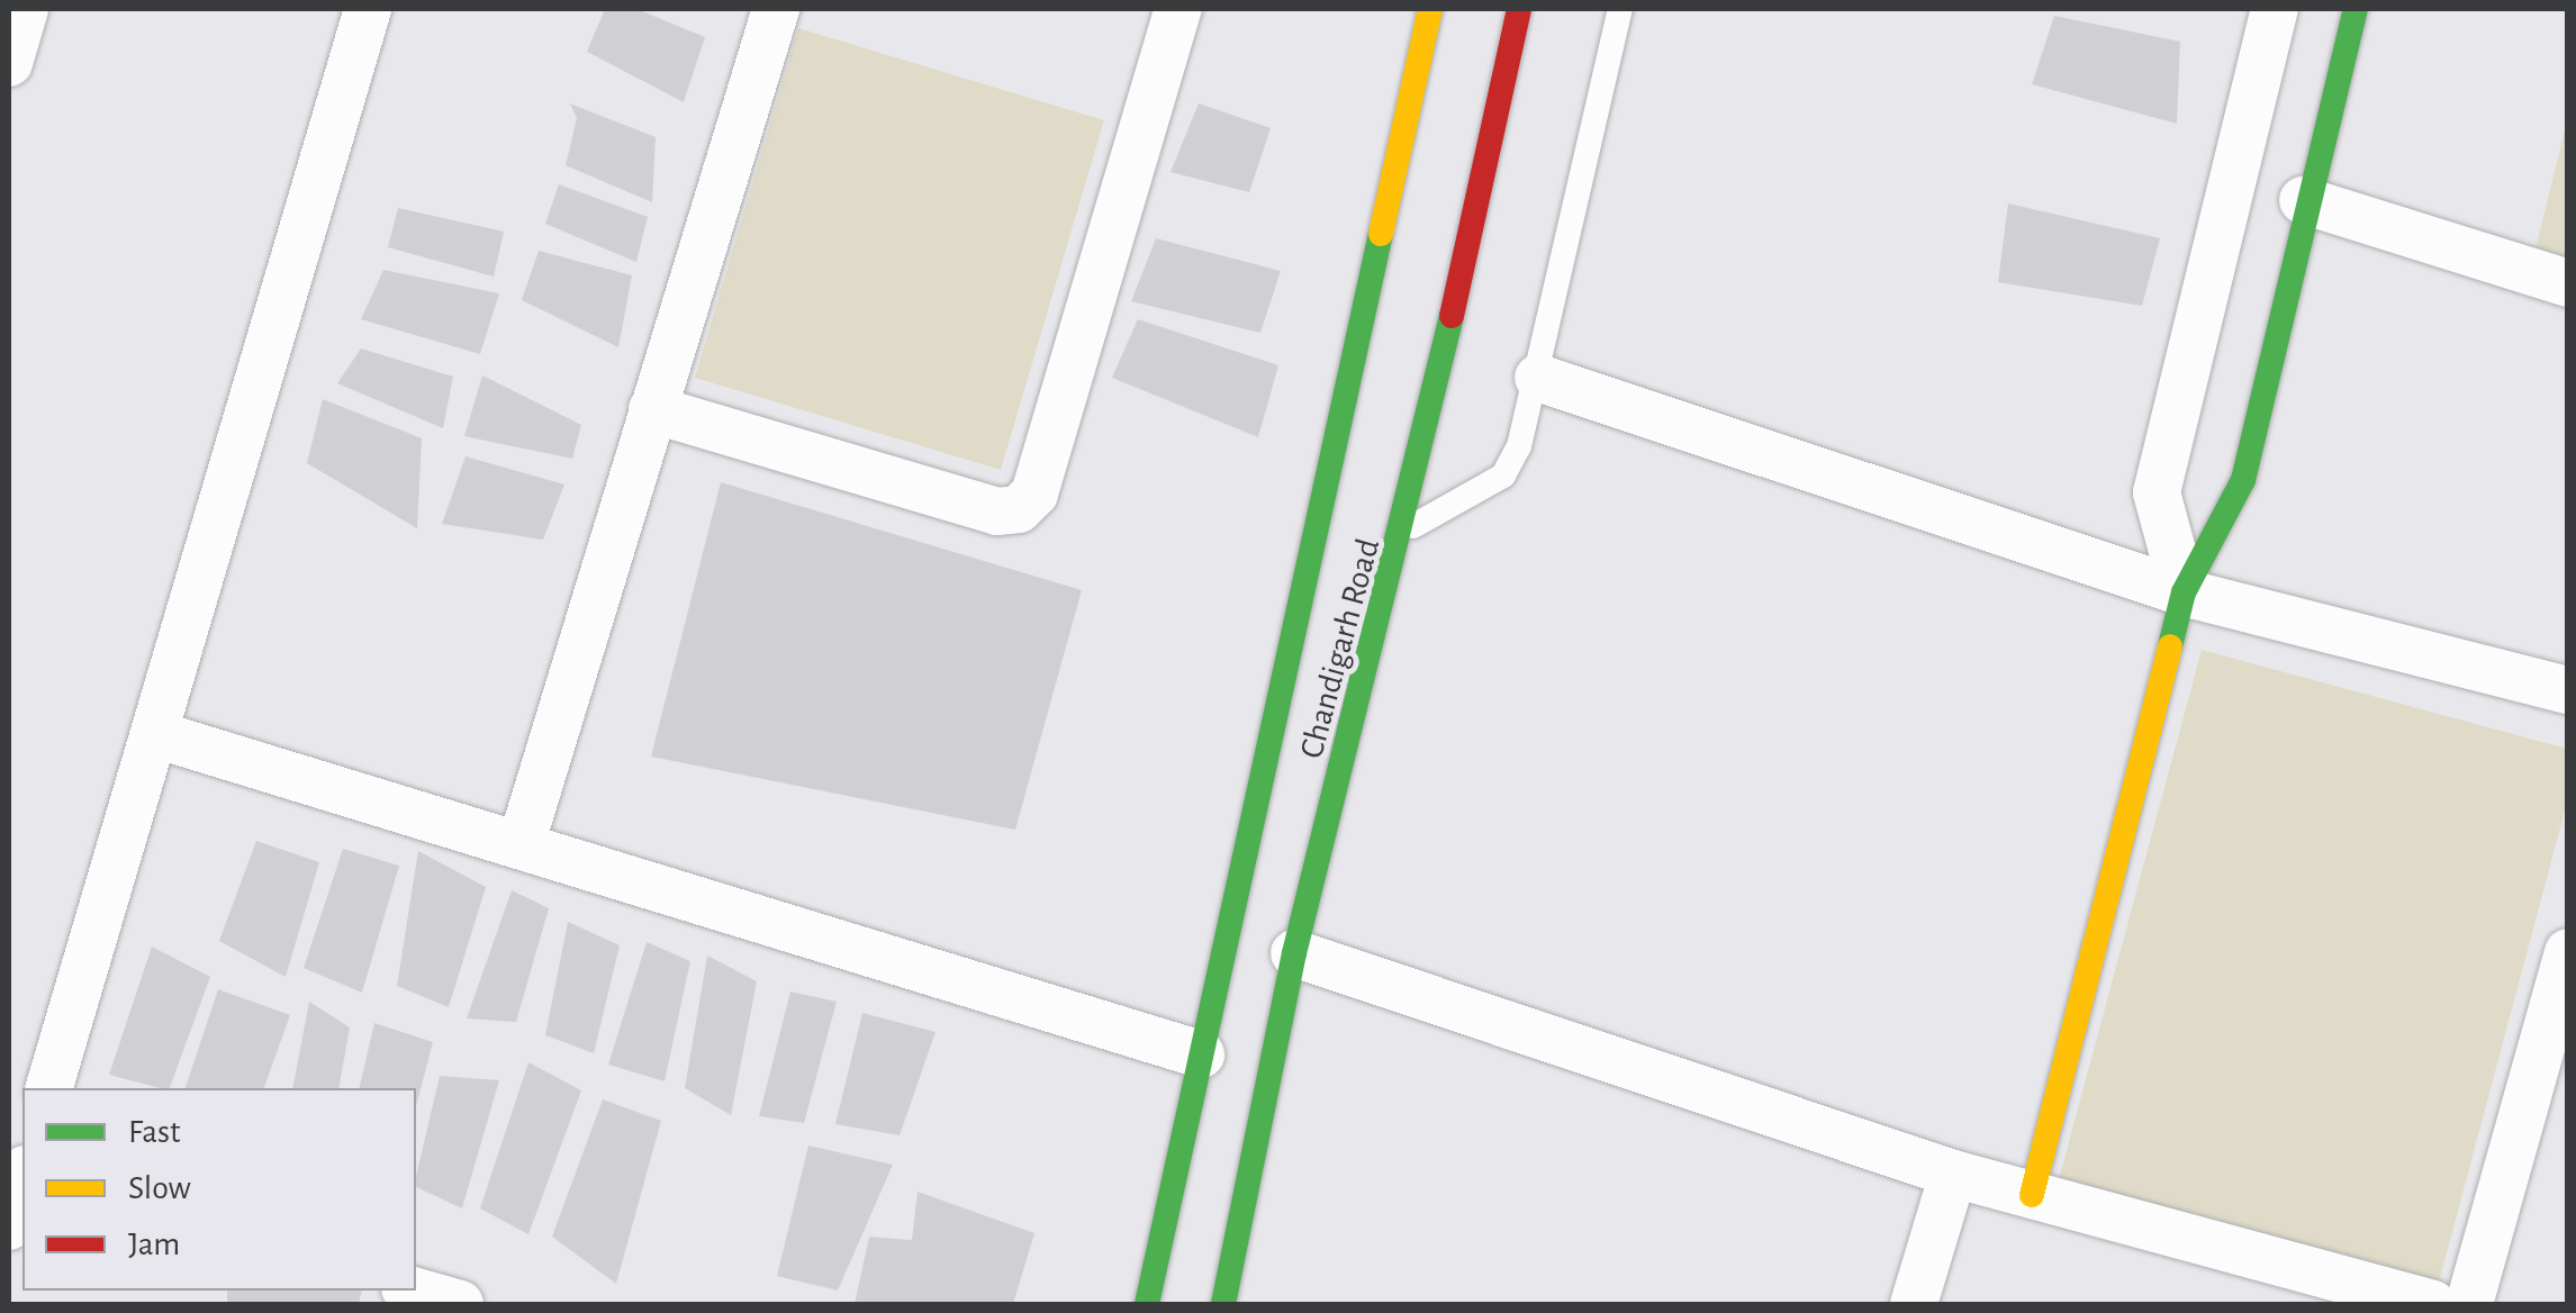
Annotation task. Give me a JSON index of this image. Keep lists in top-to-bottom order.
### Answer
{
  "streets": {
    "main road": ["Chandigarh Road"]
  },
  "legend": ["Fast", "Slow", "Jam"]
}
